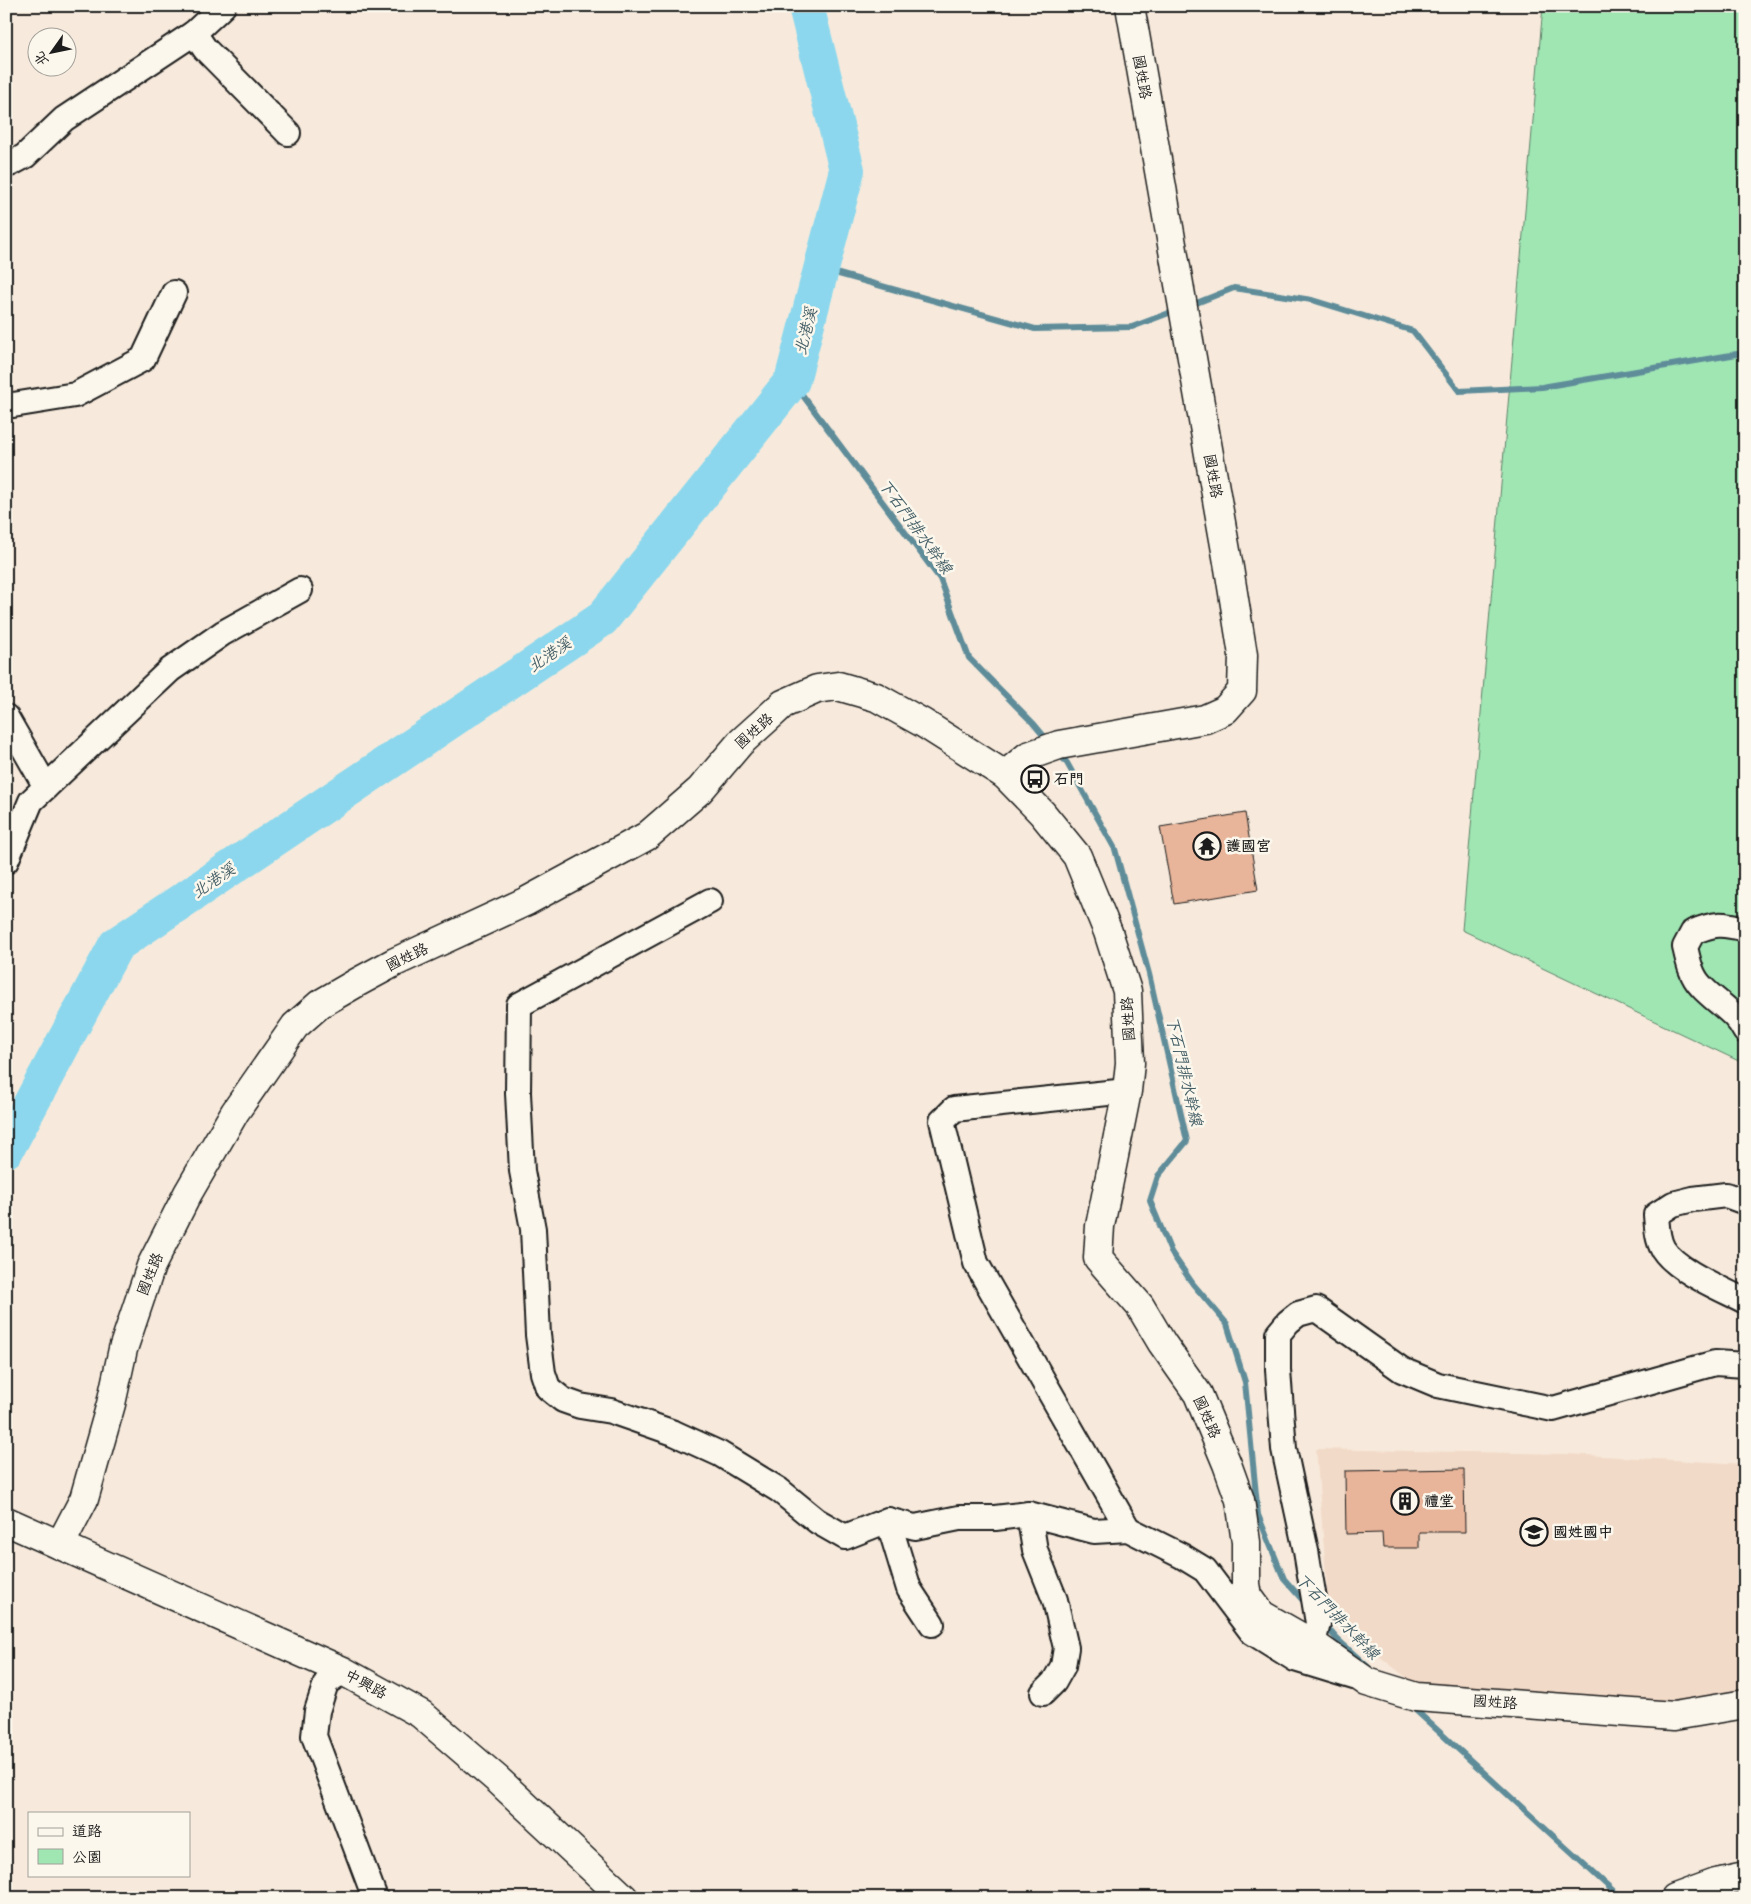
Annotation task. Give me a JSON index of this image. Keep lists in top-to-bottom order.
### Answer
{
  "streets": {
    "street": ["國姓路", "中興路"]
  },
  "crossings": [
    ["國姓路", "中興路"]
  ],
  "water": ["北港溪", "下石門排水幹線"],
  "places": {
    "bus stop": ["石門"],
    "temple": ["護國宮"],
    "building": ["禮堂"],
    "school or university": ["國姓國中"]
  },
  "legend": ["道路", "公園"],
  "north": "bottom left"
}
